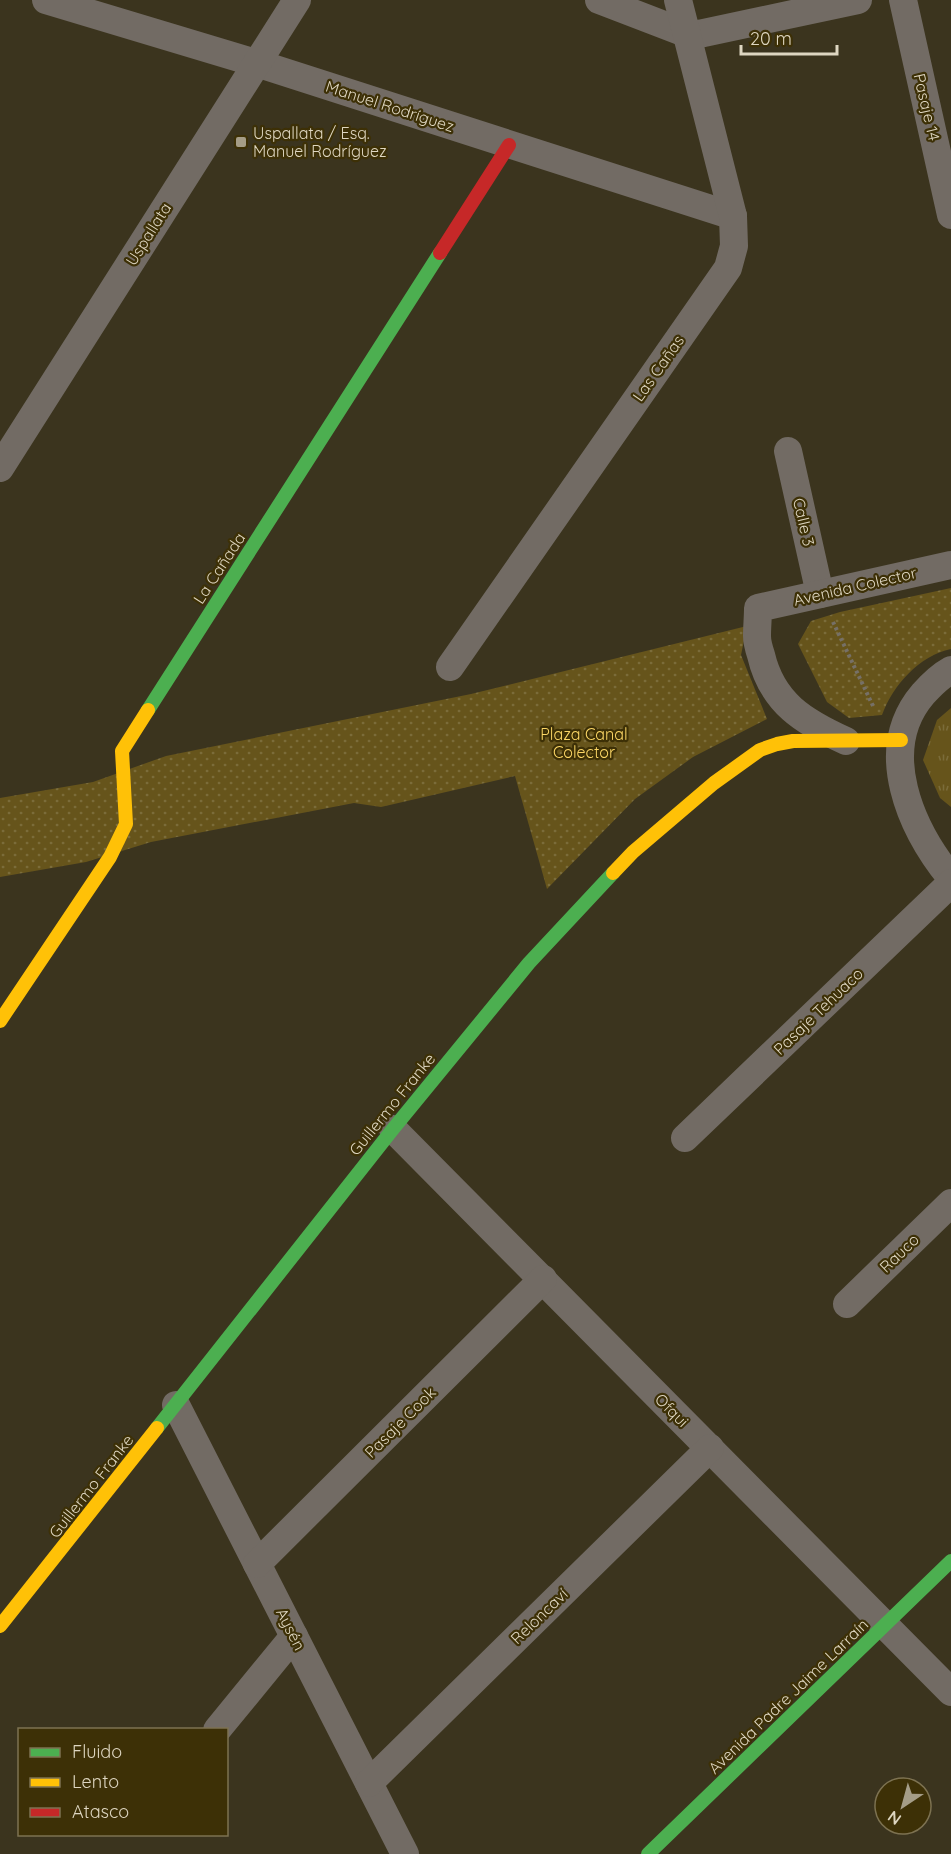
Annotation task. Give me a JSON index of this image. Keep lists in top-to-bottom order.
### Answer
{
  "streets": {
    "street": [
      "Manuel Rodríguez",
      "Pasaje 14",
      "Uspallata",
      "Las Cañas",
      "Calle 3",
      "La Cañada",
      "Avenida Colector",
      "Pasaje Tehuaco",
      "Guillermo Franke",
      "Rauco",
      "Ofqui",
      "Pasaje Cook",
      "Reloncaví",
      "Aysén",
      "Avenida Padre Jaime Larraín"
    ]
  },
  "crossings": [
    ["Manuel Rodríguez", "Uspallata"],
    ["Manuel Rodríguez", "Las Cañas"],
    ["Manuel Rodríguez", "La Cañada"],
    ["Calle 3", "Avenida Colector"],
    ["Avenida Colector", "Guillermo Franke"],
    ["Guillermo Franke", "Ofqui"],
    ["Guillermo Franke", "Aysén"],
    ["Ofqui", "Pasaje Cook"],
    ["Ofqui", "Reloncaví"],
    ["Ofqui", "Avenida Padre Jaime Larraín"],
    ["Pasaje Cook", "Aysén"],
    ["Reloncaví", "Aysén"]
  ],
  "parks": ["Plaza Canal Colector"],
  "places": {
    "transit": ["Uspallata / Esq. Manuel Rodríguez"]
  },
  "legend": ["Fluido", "Lento", "Atasco"],
  "scale_bar": "20 m",
  "north": "bottom left"
}
